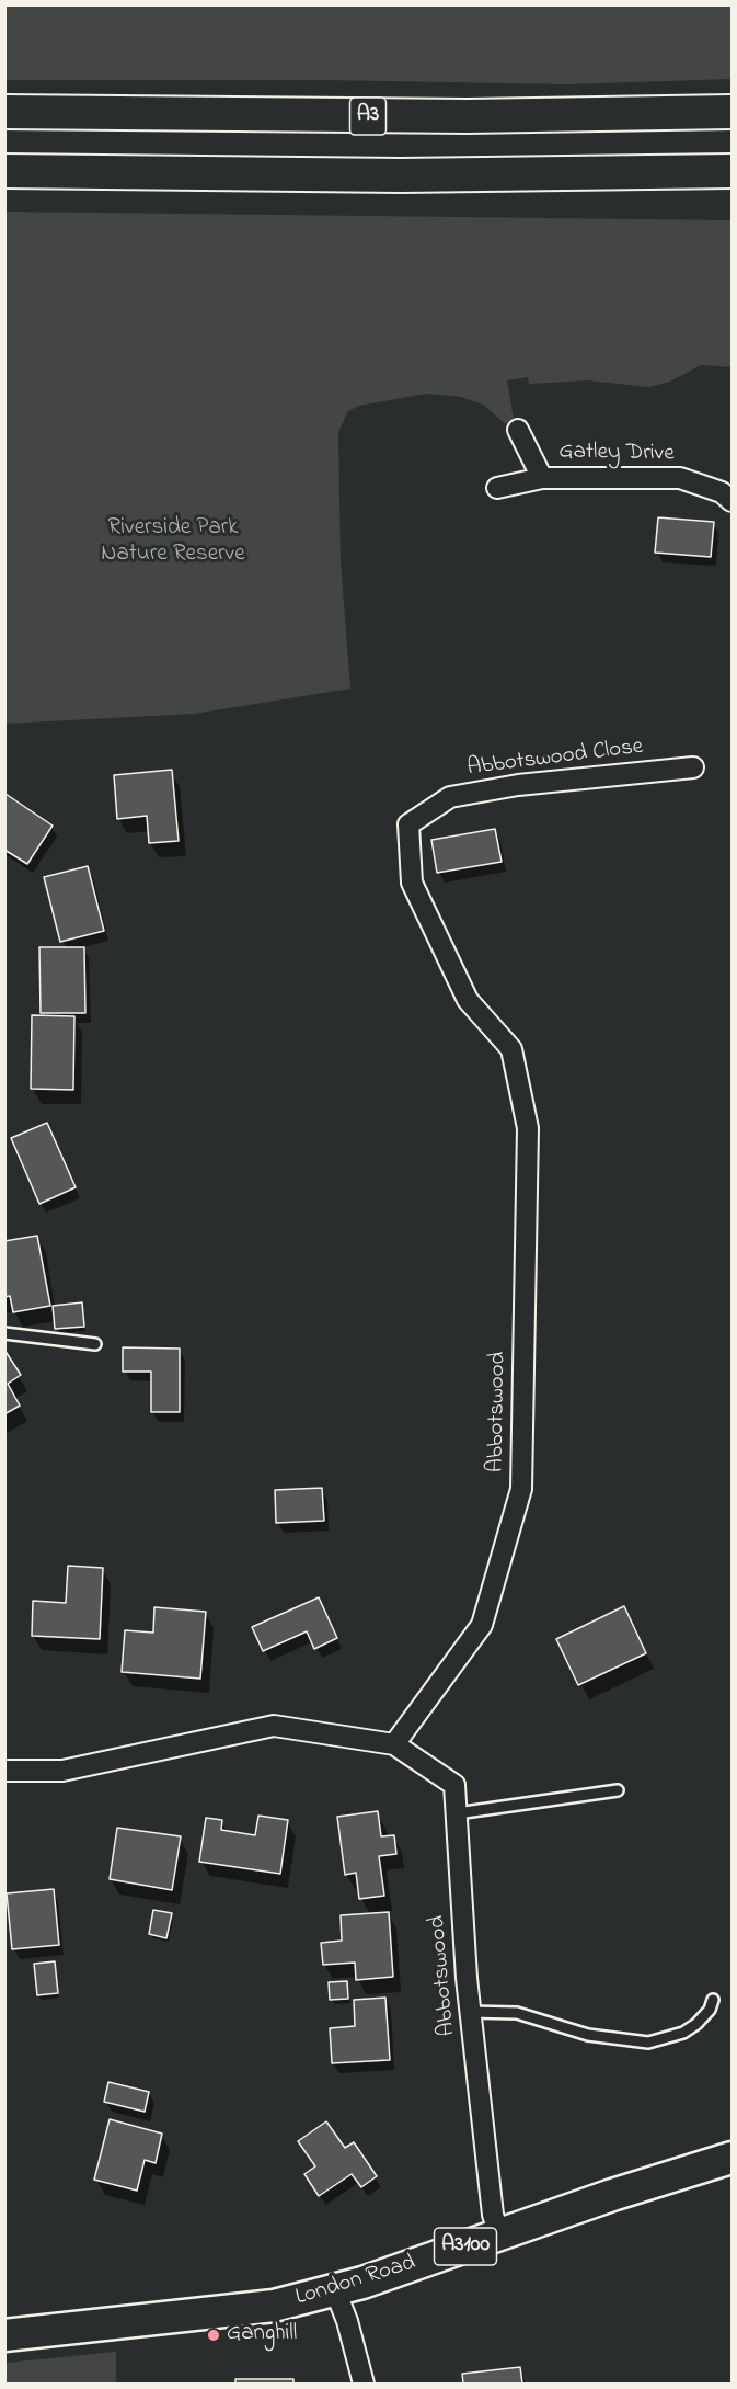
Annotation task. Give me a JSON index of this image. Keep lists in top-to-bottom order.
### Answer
{
  "streets": {
    "highway": ["A3"],
    "main road": ["A3100", "London Road"],
    "street": ["Gatley Drive", "Abbotswood Close", "Abbotswood"]
  },
  "crossings": [
    ["Abbotswood Close", "Abbotswood"],
    ["Abbotswood", "London Road"]
  ],
  "parks": ["Riverside Park Nature Reserve"],
  "places": ["Ganghill"]
}
